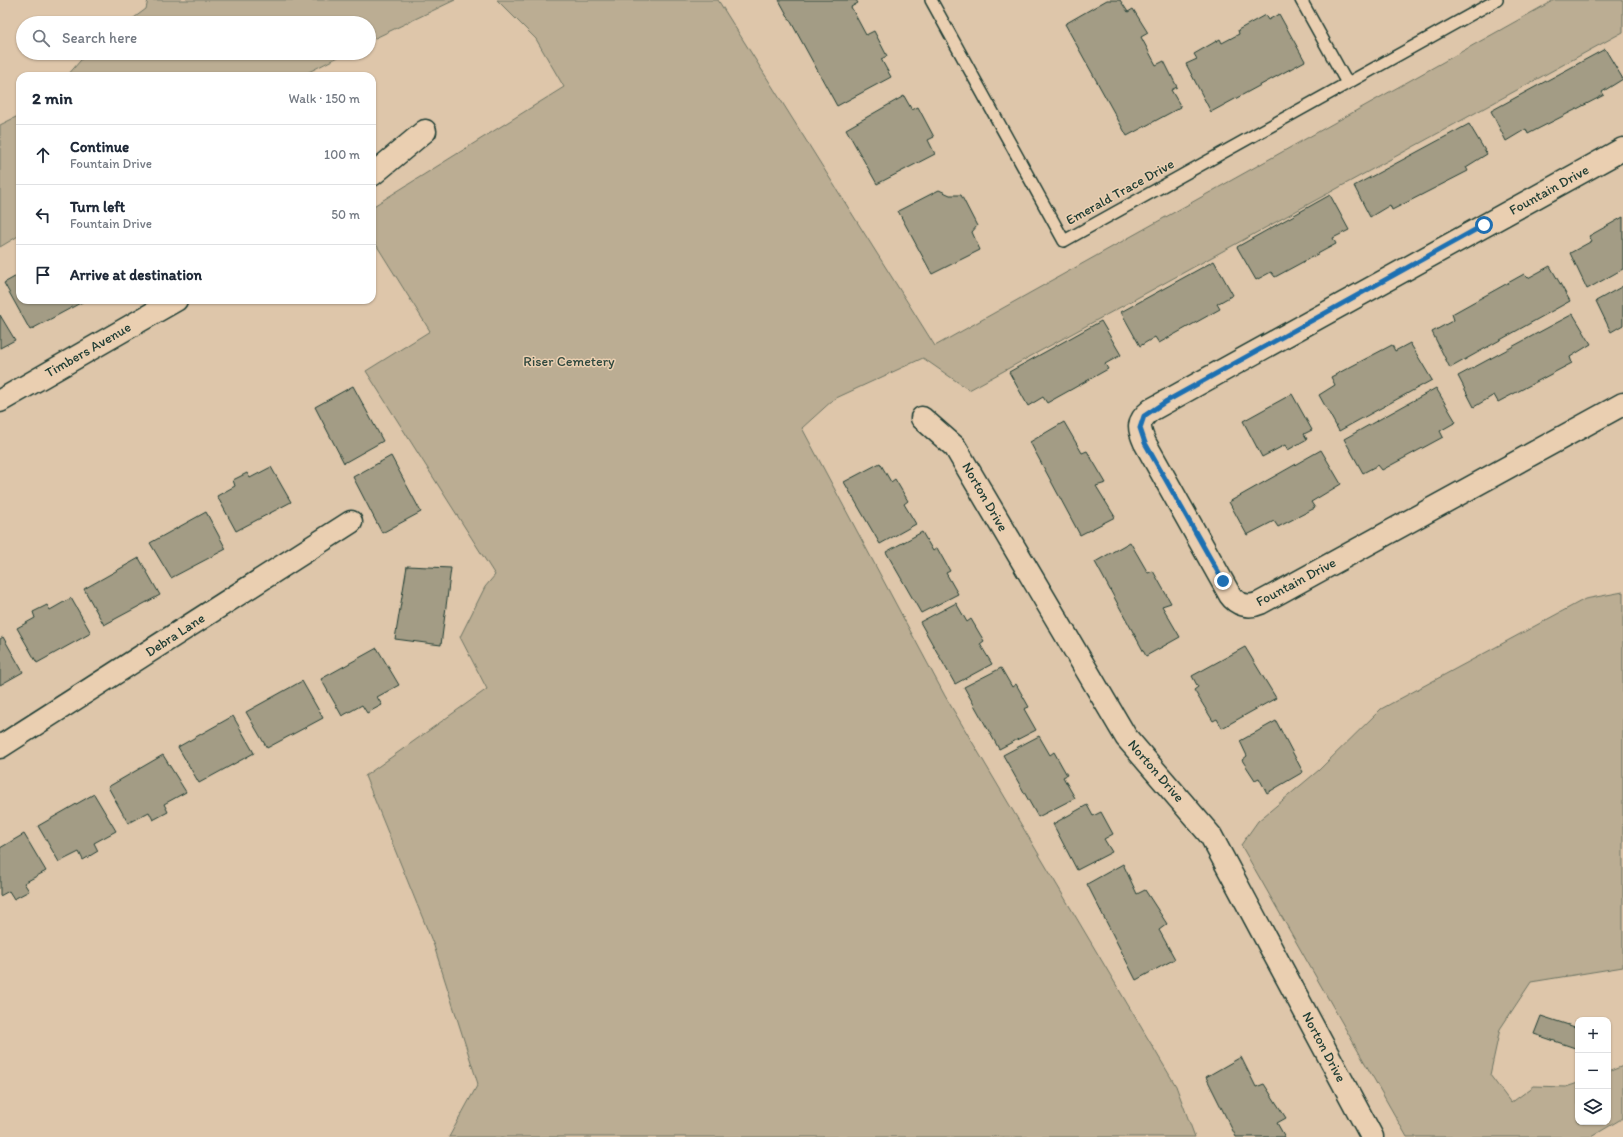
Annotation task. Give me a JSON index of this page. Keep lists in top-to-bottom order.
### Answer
{
  "streets": {
    "street": [
      "Fountain Drive",
      "Timbers Avenue",
      "Norton Drive",
      "Debra Lane"
    ],
    "lane": ["Emerald Trace Drive"]
  },
  "parks": ["Riser Cemetery"],
  "page": {
    "search": "Search here",
    "heading": ["2 min", "Walk · 150 m"],
    "list": [
      ["Continue", "Fountain Drive", "100 m"],
      ["Turn left", "Fountain Drive", "50 m"],
      "Arrive at destination"
    ],
    "map_buttons": ["+", "−"]
  }
}
